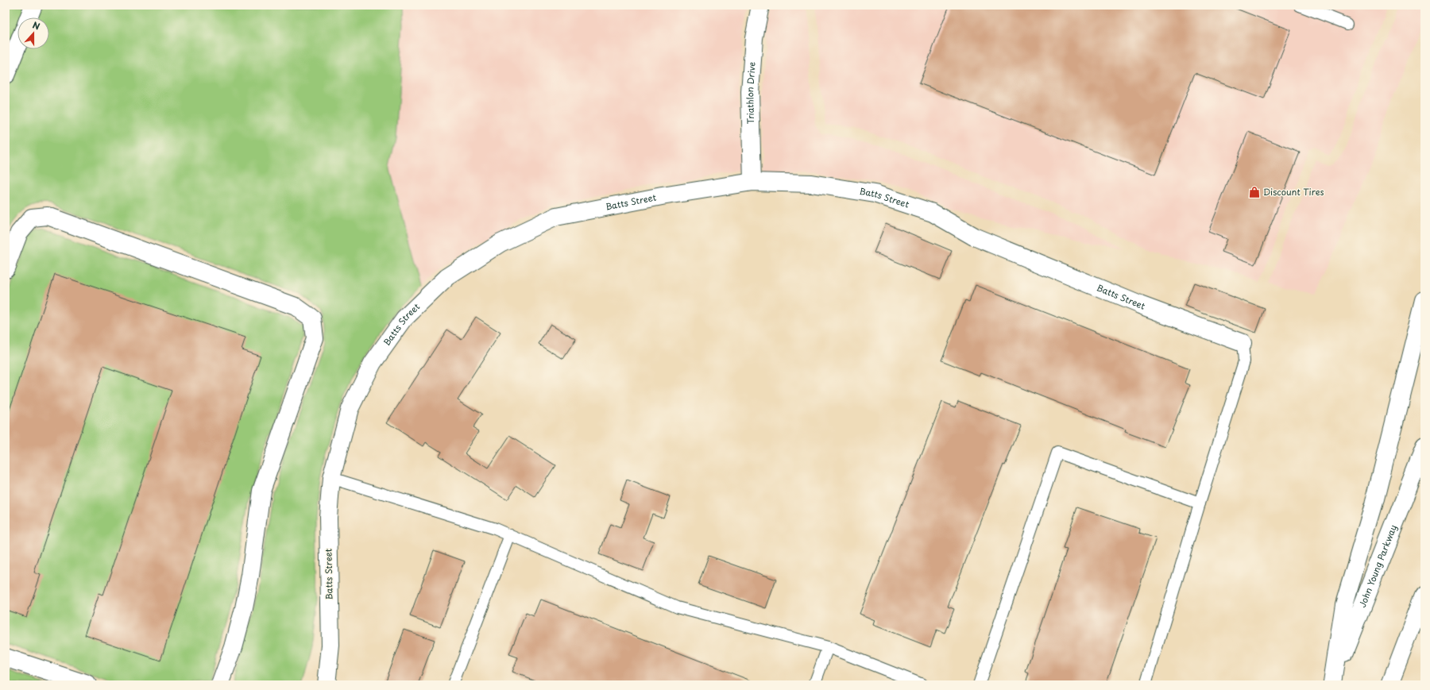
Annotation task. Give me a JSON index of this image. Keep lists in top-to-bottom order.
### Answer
{
  "streets": {
    "main road": ["Triathlon Drive", "Batts Street", "John Young Parkway"]
  },
  "crossings": [
    ["Triathlon Drive", "Batts Street"]
  ],
  "places": {
    "shop": ["Discount Tires"]
  },
  "north": "top"
}
